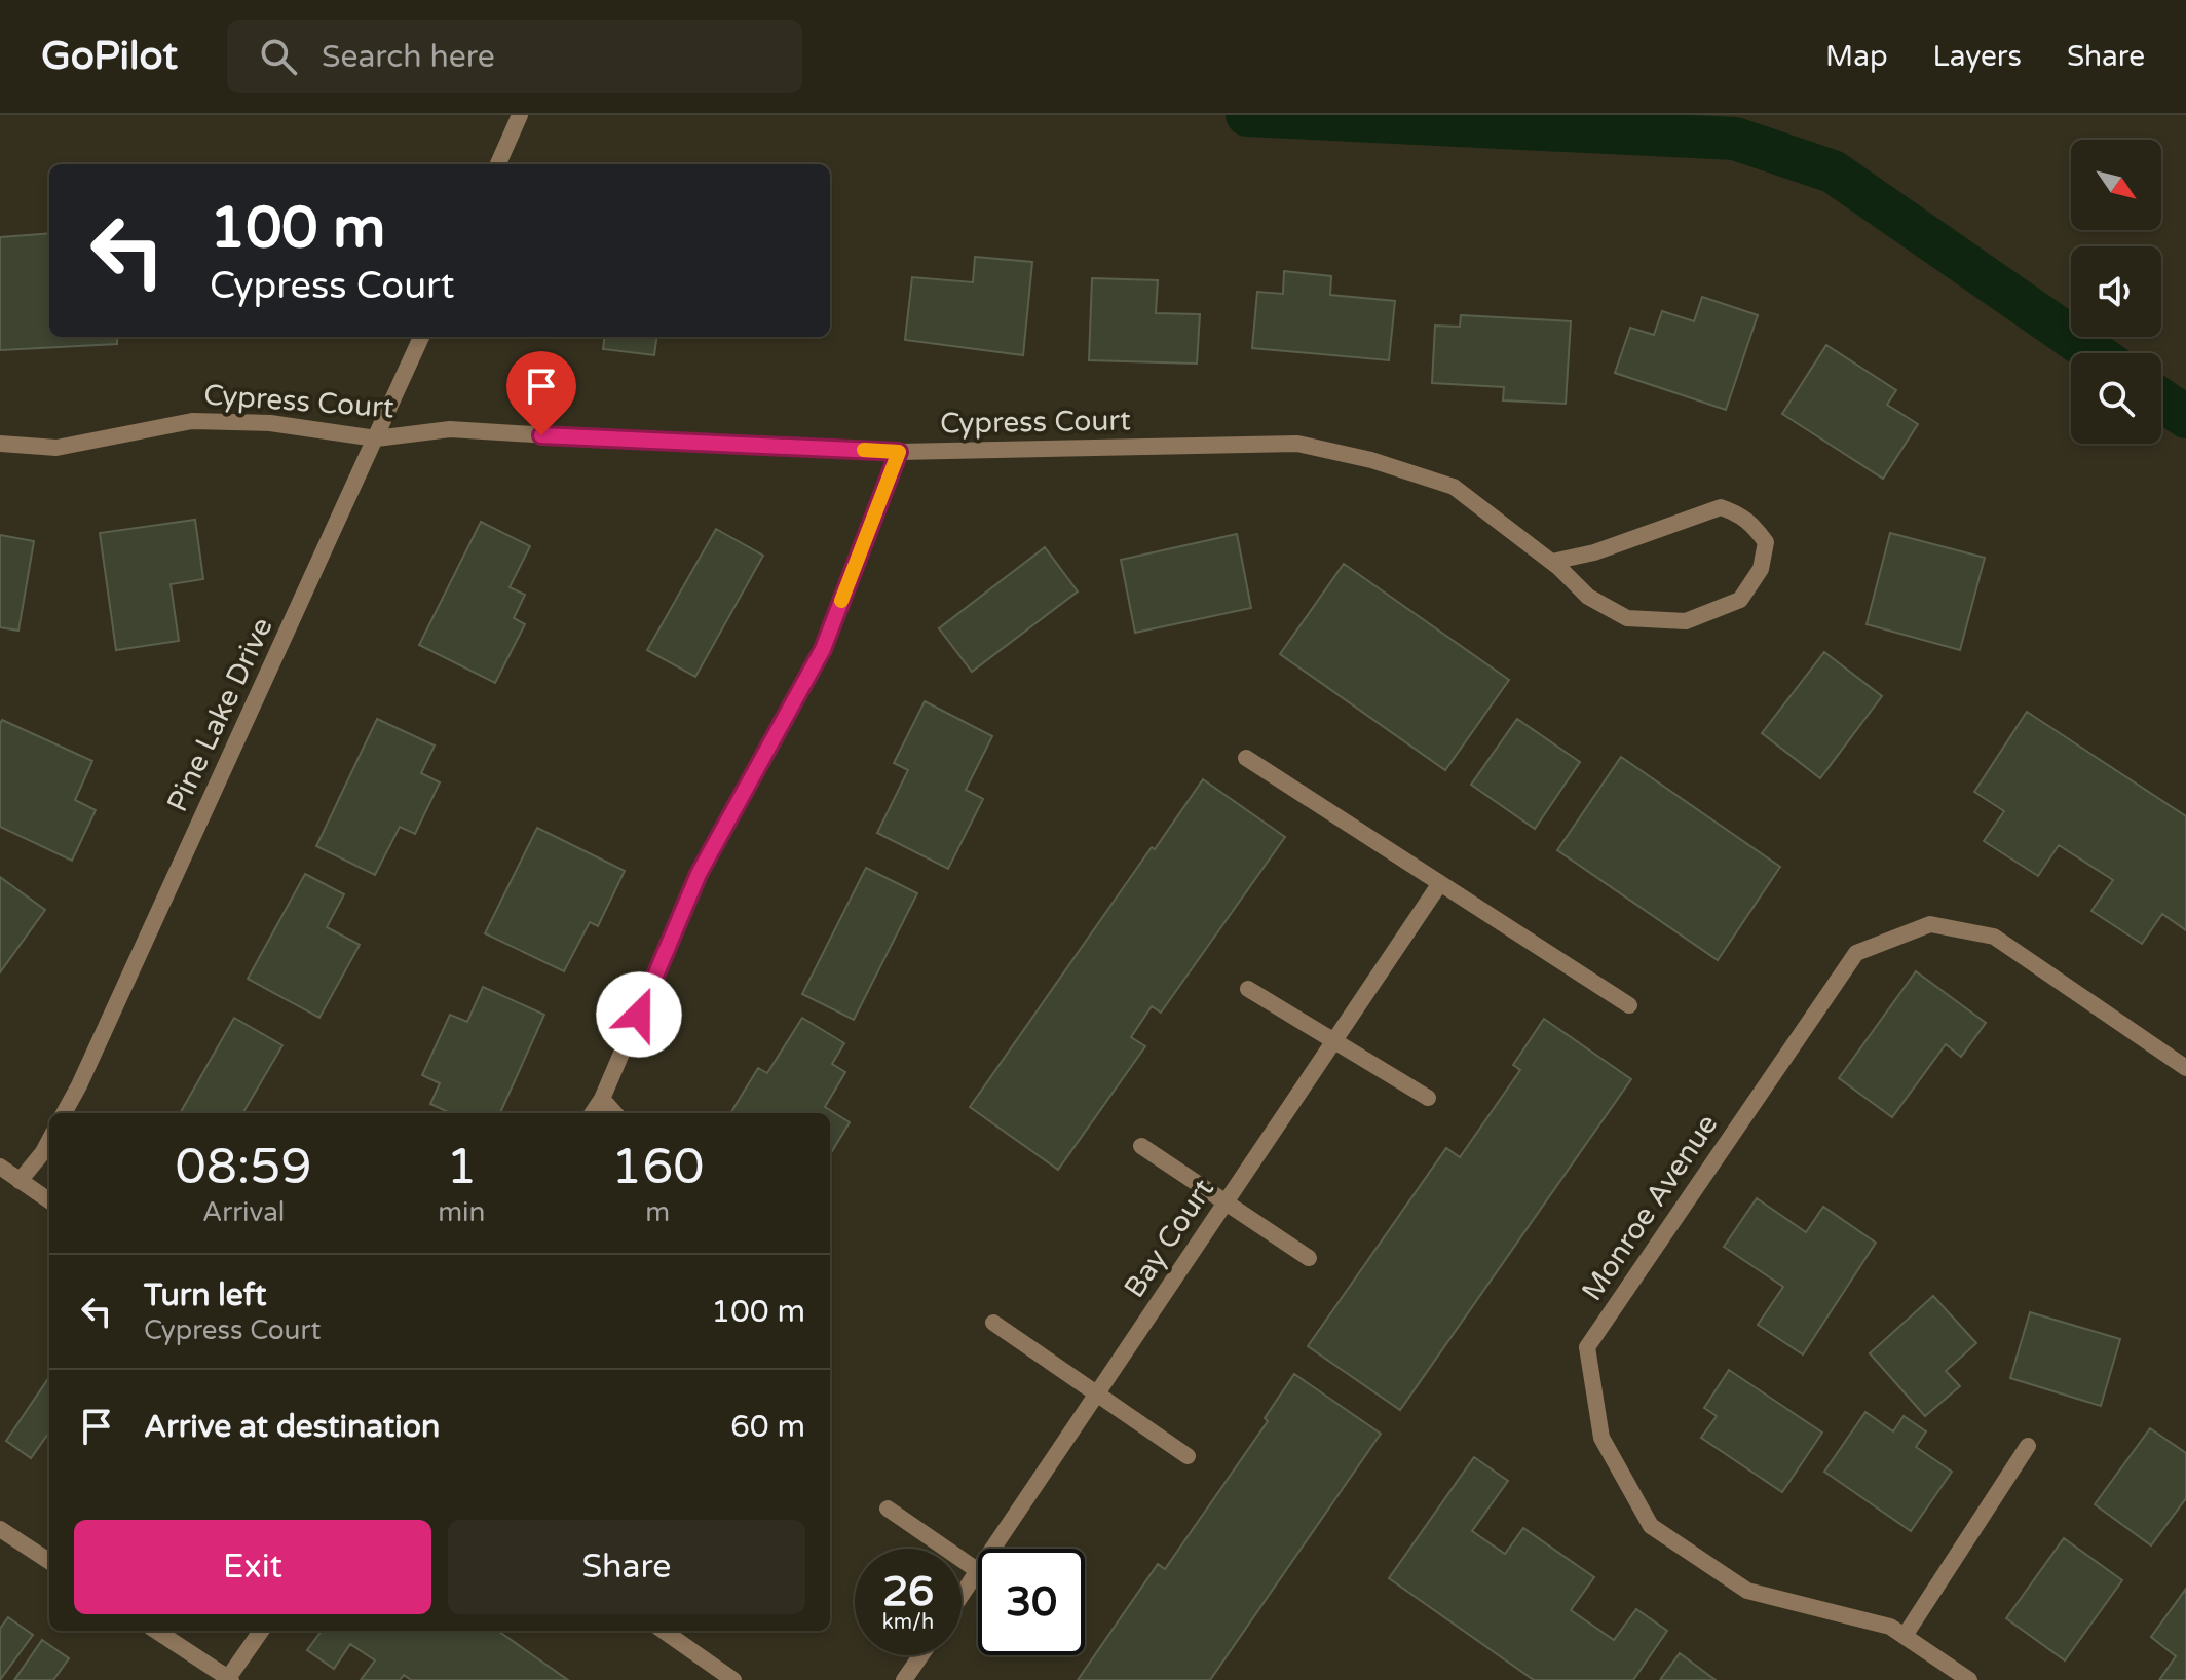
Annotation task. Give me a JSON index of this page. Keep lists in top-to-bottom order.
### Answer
{
  "streets": {
    "street": [
      "Cypress Court",
      "Pine Lake Drive",
      "Monroe Avenue",
      "Bay Court"
    ]
  },
  "crossings": [
    ["Cypress Court", "Pine Lake Drive"]
  ],
  "north": "bottom right",
  "page": {
    "header": "GoPilot",
    "search": "Search here",
    "nav": ["Map", "Layers", "Share"],
    "turn": ["100 m", "Cypress Court"],
    "eta": [
      "08:59",
      "Arrival",
      "1",
      "min",
      "160",
      "m"
    ],
    "list": [
      {
        "name": "Turn left",
        "note": "Cypress Court",
        "value": "100 m"
      },
      {
        "name": "Arrive at destination",
        "value": "60 m"
      }
    ],
    "buttons": ["Exit", "Share"],
    "speed": "26 km/h",
    "limit": "30"
  }
}
